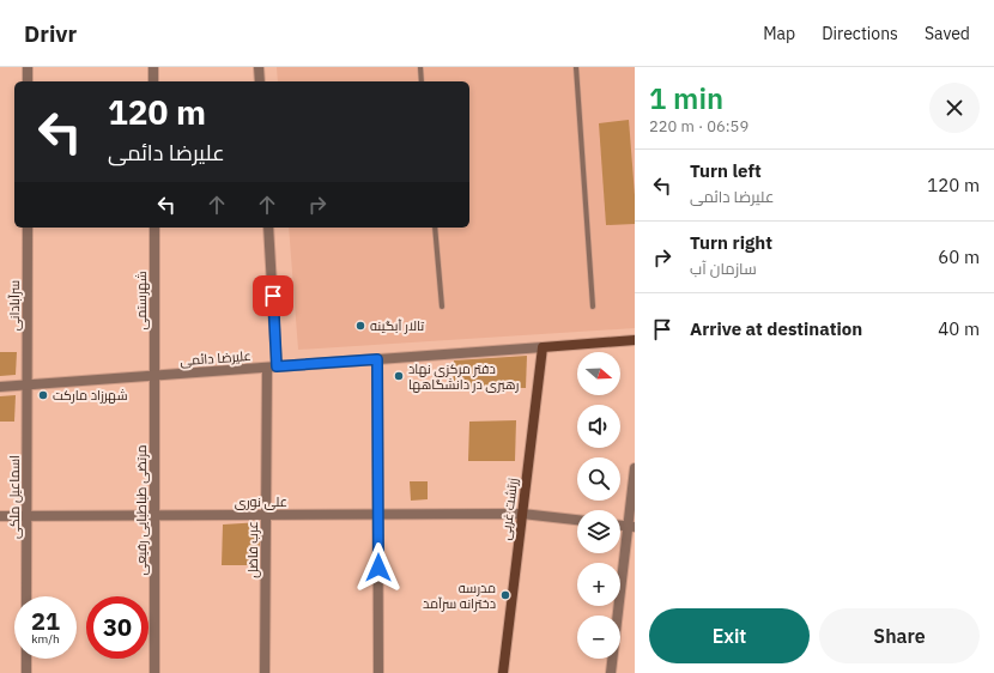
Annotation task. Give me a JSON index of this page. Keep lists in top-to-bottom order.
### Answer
{
  "streets": {
    "main road": ["علیرضا دائمی", "زرتشت غربی"],
    "street": [
      "شهرستمی",
      "سرآبادانی",
      "اسماعیل ملکی",
      "علی نوری",
      "مرتضی طباطبایی رفیعی",
      "عرب فاضل"
    ]
  },
  "crossings": [
    ["شهرستمی", "علیرضا دائمی"],
    ["شهرستمی", "مرتضی طباطبایی رفیعی"],
    ["سرآبادانی", "علیرضا دائمی"],
    ["سرآبادانی", "اسماعیل ملکی"],
    ["علیرضا دائمی", "اسماعیل ملکی"],
    ["علیرضا دائمی", "زرتشت غربی"],
    ["علیرضا دائمی", "مرتضی طباطبایی رفیعی"],
    ["علیرضا دائمی", "عرب فاضل"],
    ["اسماعیل ملکی", "علی نوری"],
    ["علی نوری", "زرتشت غربی"],
    ["علی نوری", "مرتضی طباطبایی رفیعی"],
    ["علی نوری", "عرب فاضل"]
  ],
  "places": [
    "تالار آبگینه",
    "دفتر مرکزی نهاد رهبری در دانشگاهها",
    "شهرزاد مارکت",
    "مدرسه دخترانه سرآمد"
  ],
  "north": "right",
  "page": {
    "header": "Drivr",
    "nav": ["Map", "Directions", "Saved"],
    "heading": ["1 min", "220 m · 06:59"],
    "turn": ["120 m", "علیرضا دائمی"],
    "list": [
      {
        "name": "Turn left",
        "note": "علیرضا دائمی",
        "value": "120 m"
      },
      {
        "name": "Turn right",
        "note": "سازمان آب",
        "value": "60 m"
      },
      {
        "name": "Arrive at destination",
        "value": "40 m"
      }
    ],
    "map_buttons": ["+", "−"],
    "speed": "21 km/h",
    "limit": "30",
    "buttons": ["Exit", "Share"]
  }
}
